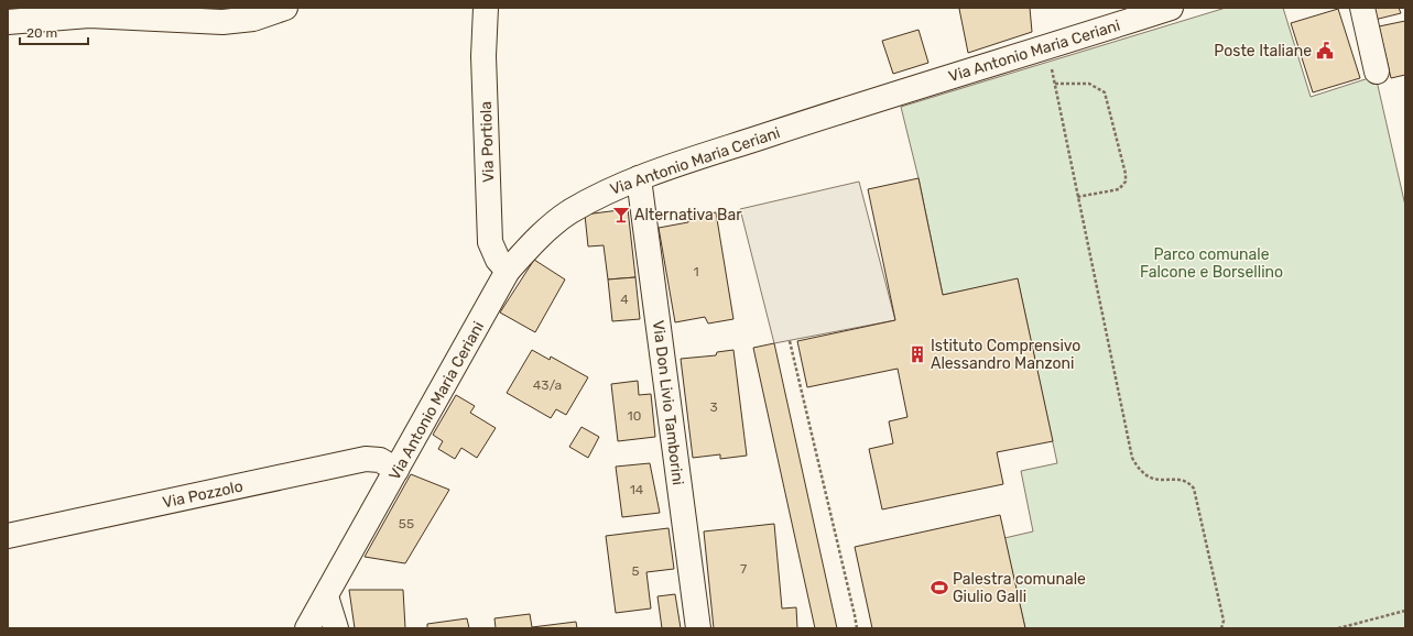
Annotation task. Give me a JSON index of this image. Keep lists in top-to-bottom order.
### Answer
{
  "streets": {
    "street": [
      "Via Antonio Maria Ceriani",
      "Via Portiola",
      "Via Don Livio Tamborini",
      "Via Pozzolo"
    ]
  },
  "crossings": [
    ["Via Antonio Maria Ceriani", "Via Portiola"],
    ["Via Antonio Maria Ceriani", "Via Don Livio Tamborini"],
    ["Via Antonio Maria Ceriani", "Via Pozzolo"]
  ],
  "parks": ["Parco comunale Falcone e Borsellino"],
  "places": {
    "public building": ["Poste Italiane"],
    "bar": ["Alternativa Bar"],
    "building": ["Istituto Comprensivo Alessandro Manzoni"],
    "sports": ["Palestra comunale Giulio Galli"]
  },
  "house_numbers": [
    "1",
    "4",
    "43/a",
    "3",
    "10",
    "14",
    "55",
    "7",
    "5"
  ],
  "scale_bar": "20 m"
}
